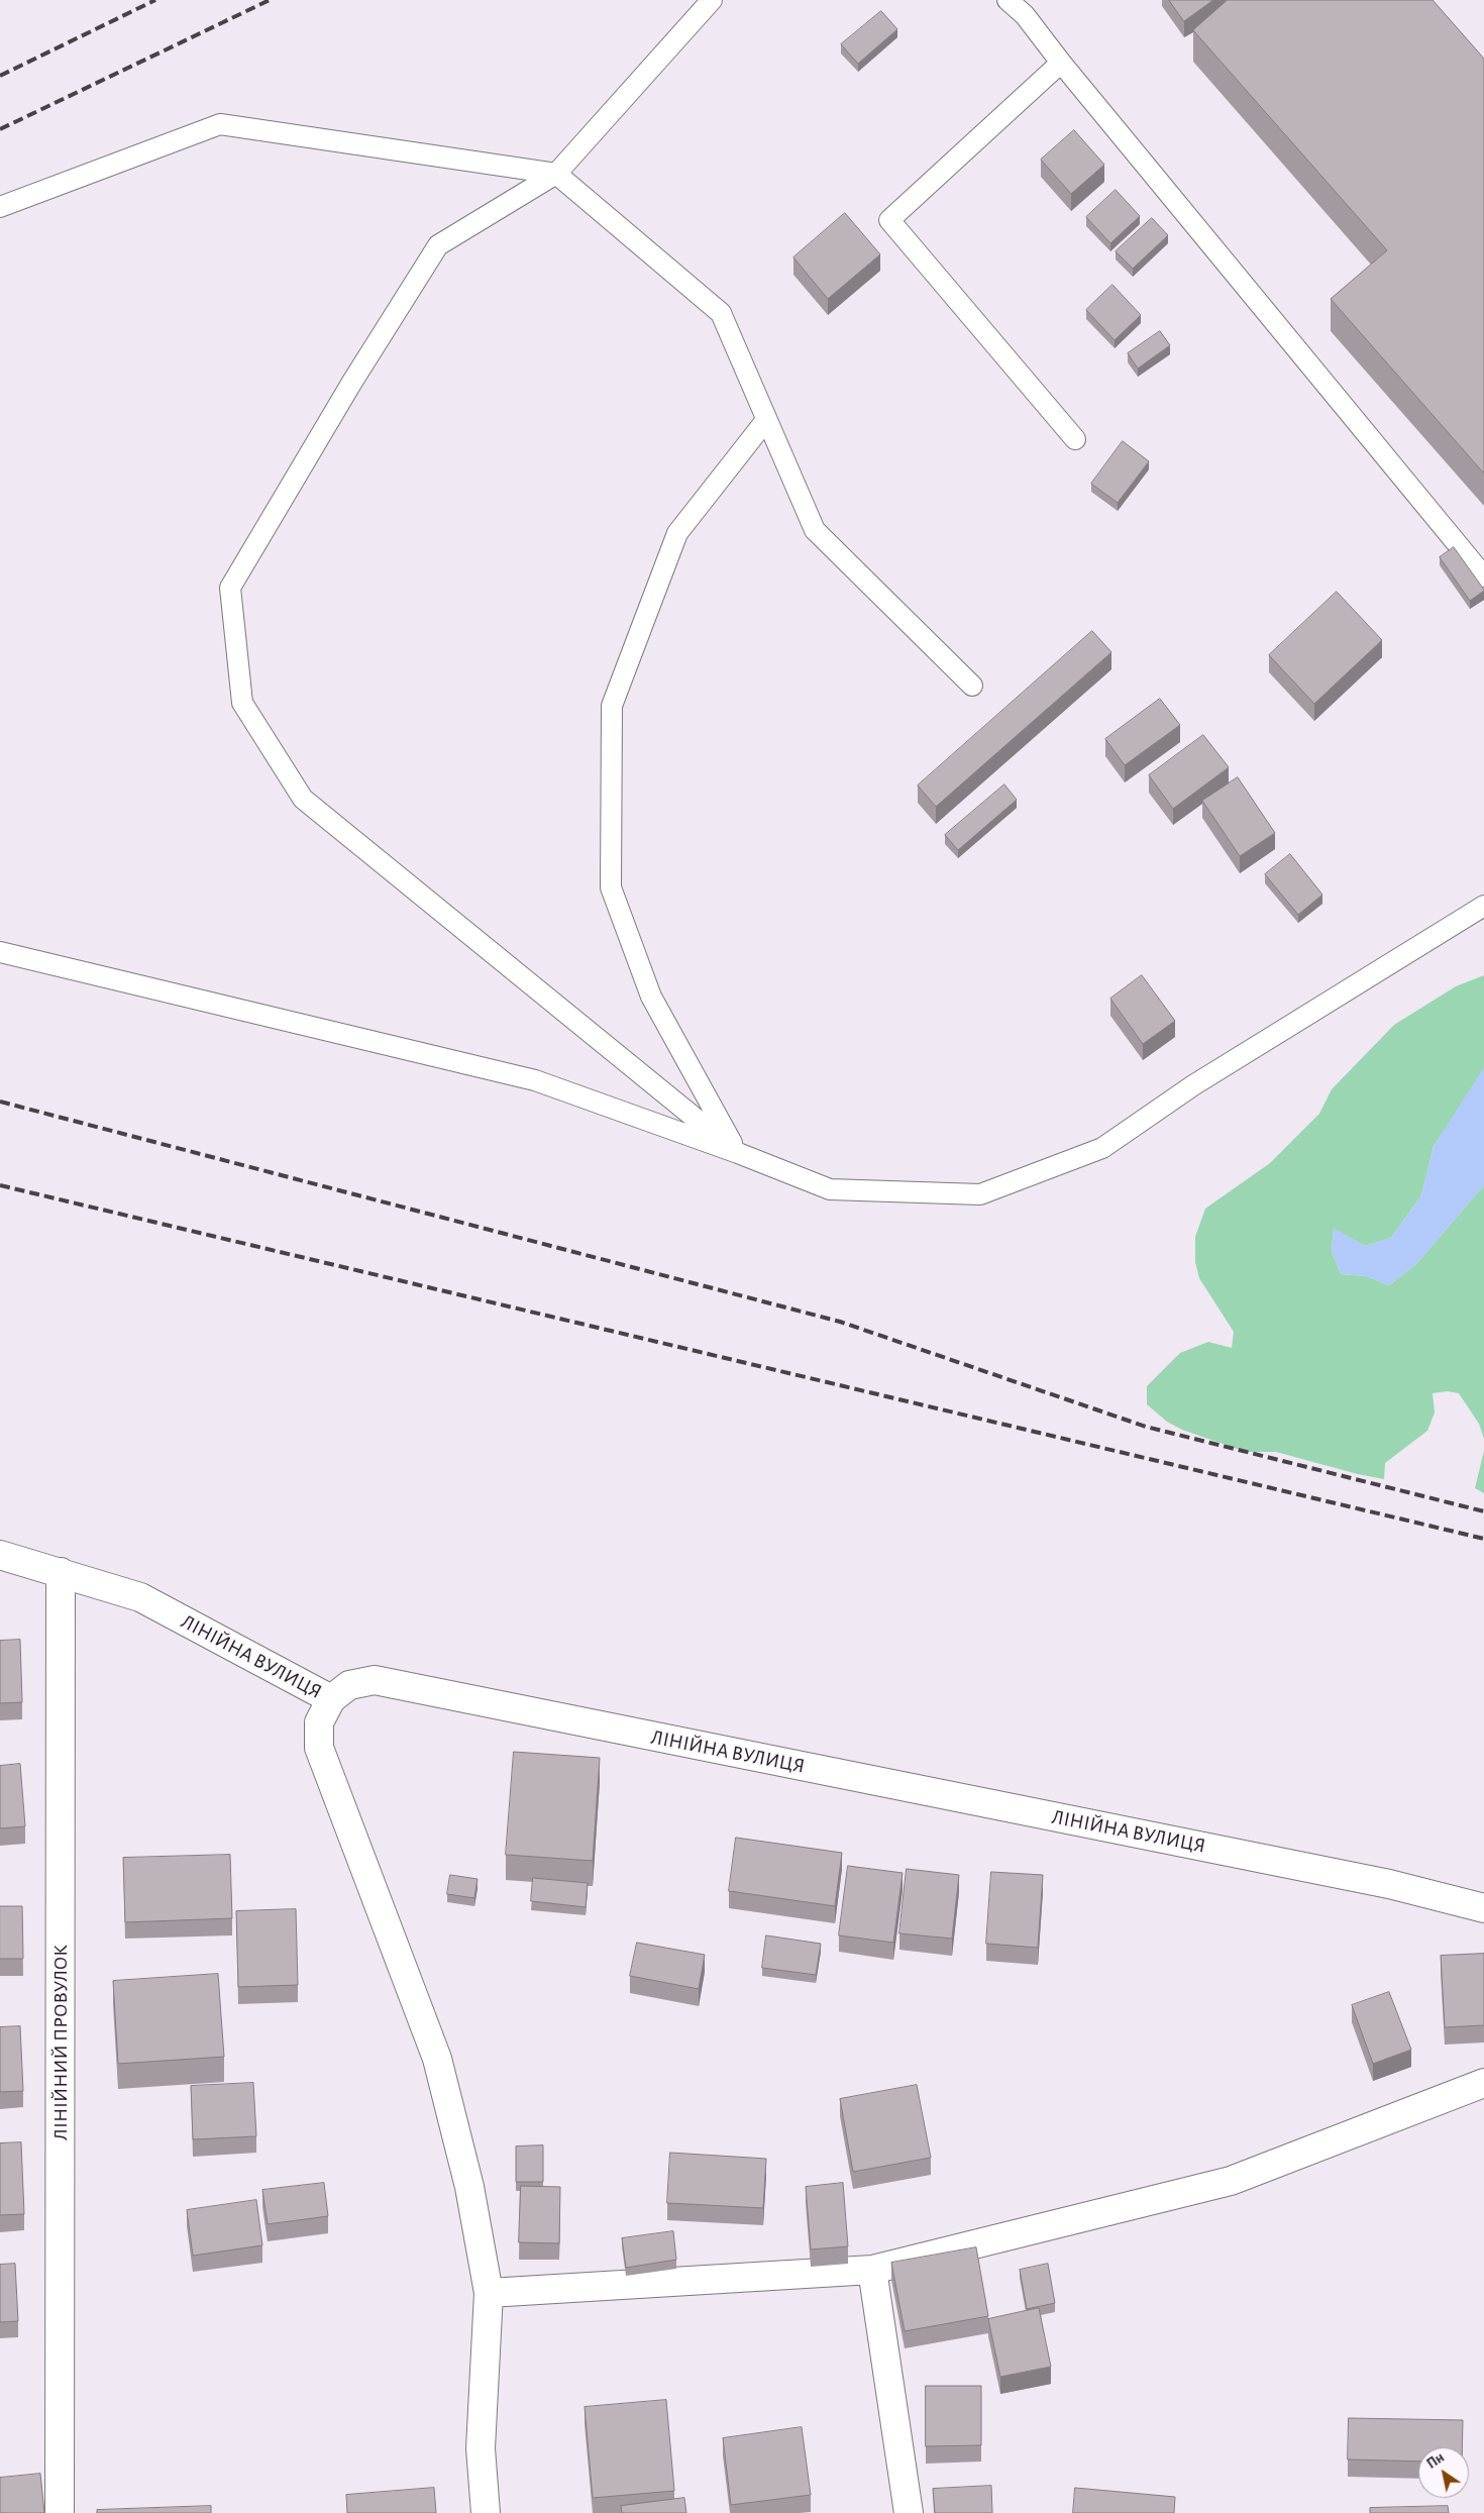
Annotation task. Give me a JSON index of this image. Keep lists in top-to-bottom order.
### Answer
{
  "streets": {
    "street": ["ЛІНІЙНА ВУЛИЦЯ", "ЛІНІЙНИЙ ПРОВУЛОК"]
  },
  "crossings": [
    ["ЛІНІЙНА ВУЛИЦЯ", "ЛІНІЙНИЙ ПРОВУЛОК"]
  ],
  "north": "top left"
}
